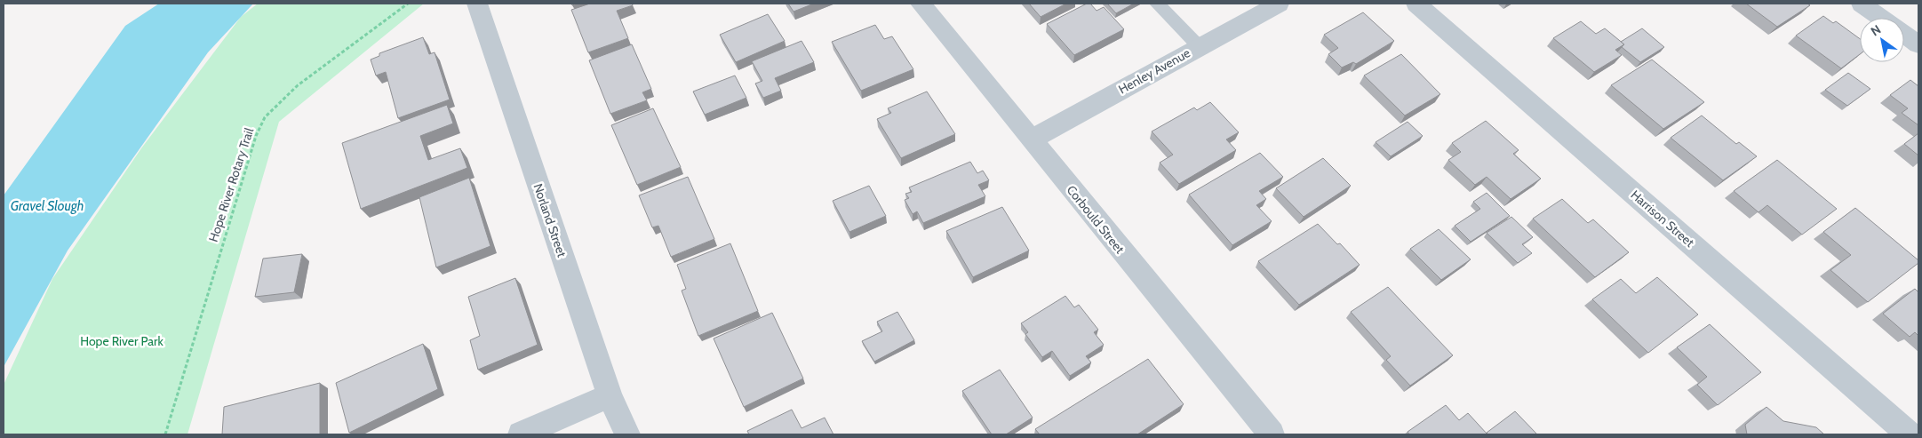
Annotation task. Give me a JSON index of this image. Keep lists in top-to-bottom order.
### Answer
{
  "streets": {
    "street": [
      "Henley Avenue",
      "Harrison Street",
      "Corbould Street",
      "Norland Street"
    ],
    "path": ["Hope River Rotary Trail"]
  },
  "crossings": [
    ["Henley Avenue", "Corbould Street"]
  ],
  "water": ["Gravel Slough"],
  "parks": ["Hope River Park"],
  "north": "top left"
}
